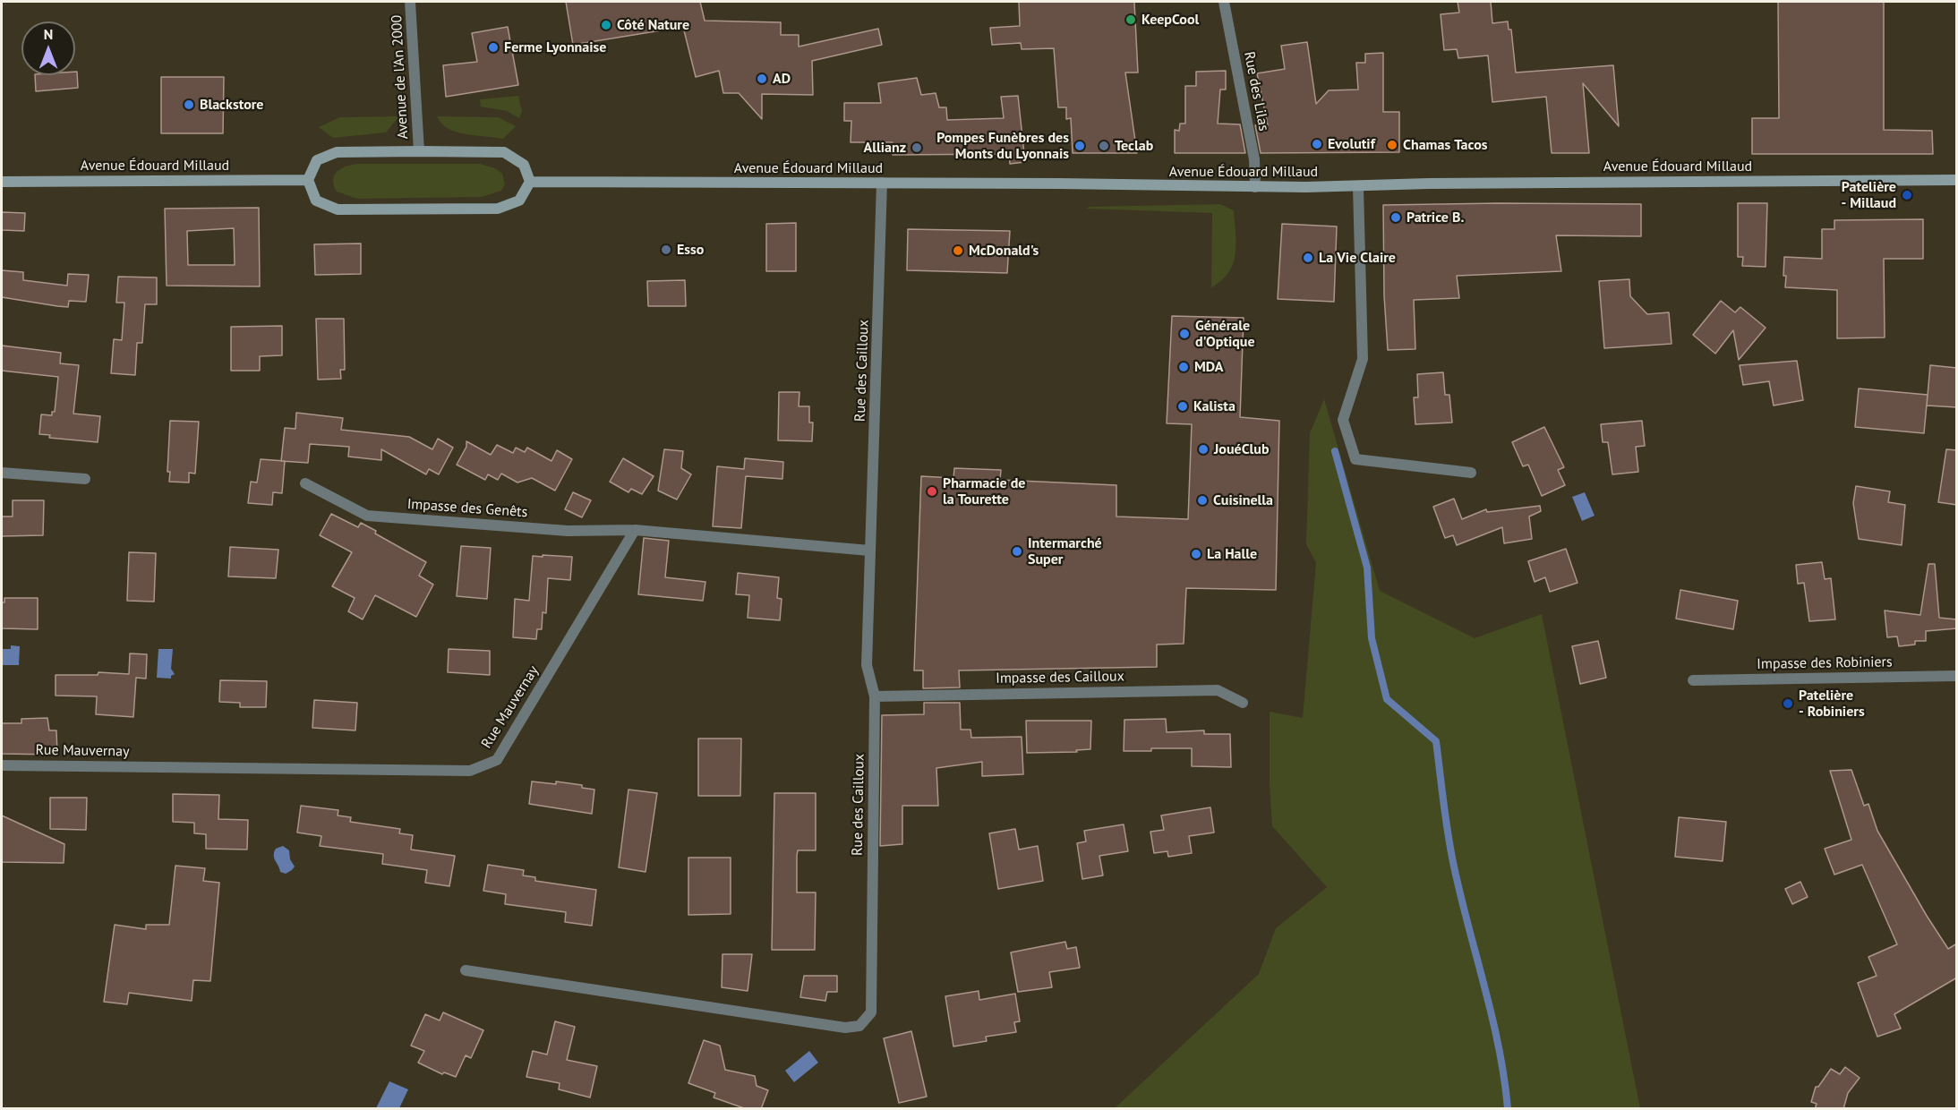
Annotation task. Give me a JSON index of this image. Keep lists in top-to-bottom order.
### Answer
{
  "streets": {
    "main road": ["Avenue Édouard Millaud"],
    "street": [
      "Avenue de l'An 2000",
      "Rue des Lilas",
      "Rue des Cailloux",
      "Impasse des Genêts",
      "Impasse des Robiniers",
      "Impasse des Cailloux",
      "Rue Mauvernay"
    ]
  },
  "crossings": [
    ["Rue des Lilas", "Avenue Édouard Millaud"],
    ["Avenue Édouard Millaud", "Rue des Cailloux"],
    ["Rue des Cailloux", "Impasse des Cailloux"],
    ["Impasse des Genêts", "Rue Mauvernay"]
  ],
  "places": [
    "KeepCool",
    "Côté Nature",
    "Ferme Lyonnaise",
    "AD",
    "Blackstore",
    "Evolutif",
    "Chamas Tacos",
    "Pompes Funèbres des Monts du Lyonnais",
    "Teclab",
    "Allianz",
    "Patelière - Millaud",
    "Patrice B.",
    "Esso",
    "McDonald's",
    "La Vie Claire",
    "Générale d'Optique",
    "MDA",
    "Kalista",
    "JouéClub",
    "Pharmacie de la Tourette",
    "Cuisinella",
    "Intermarché Super",
    "La Halle",
    "Patelière - Robiniers"
  ],
  "north": "top"
}
